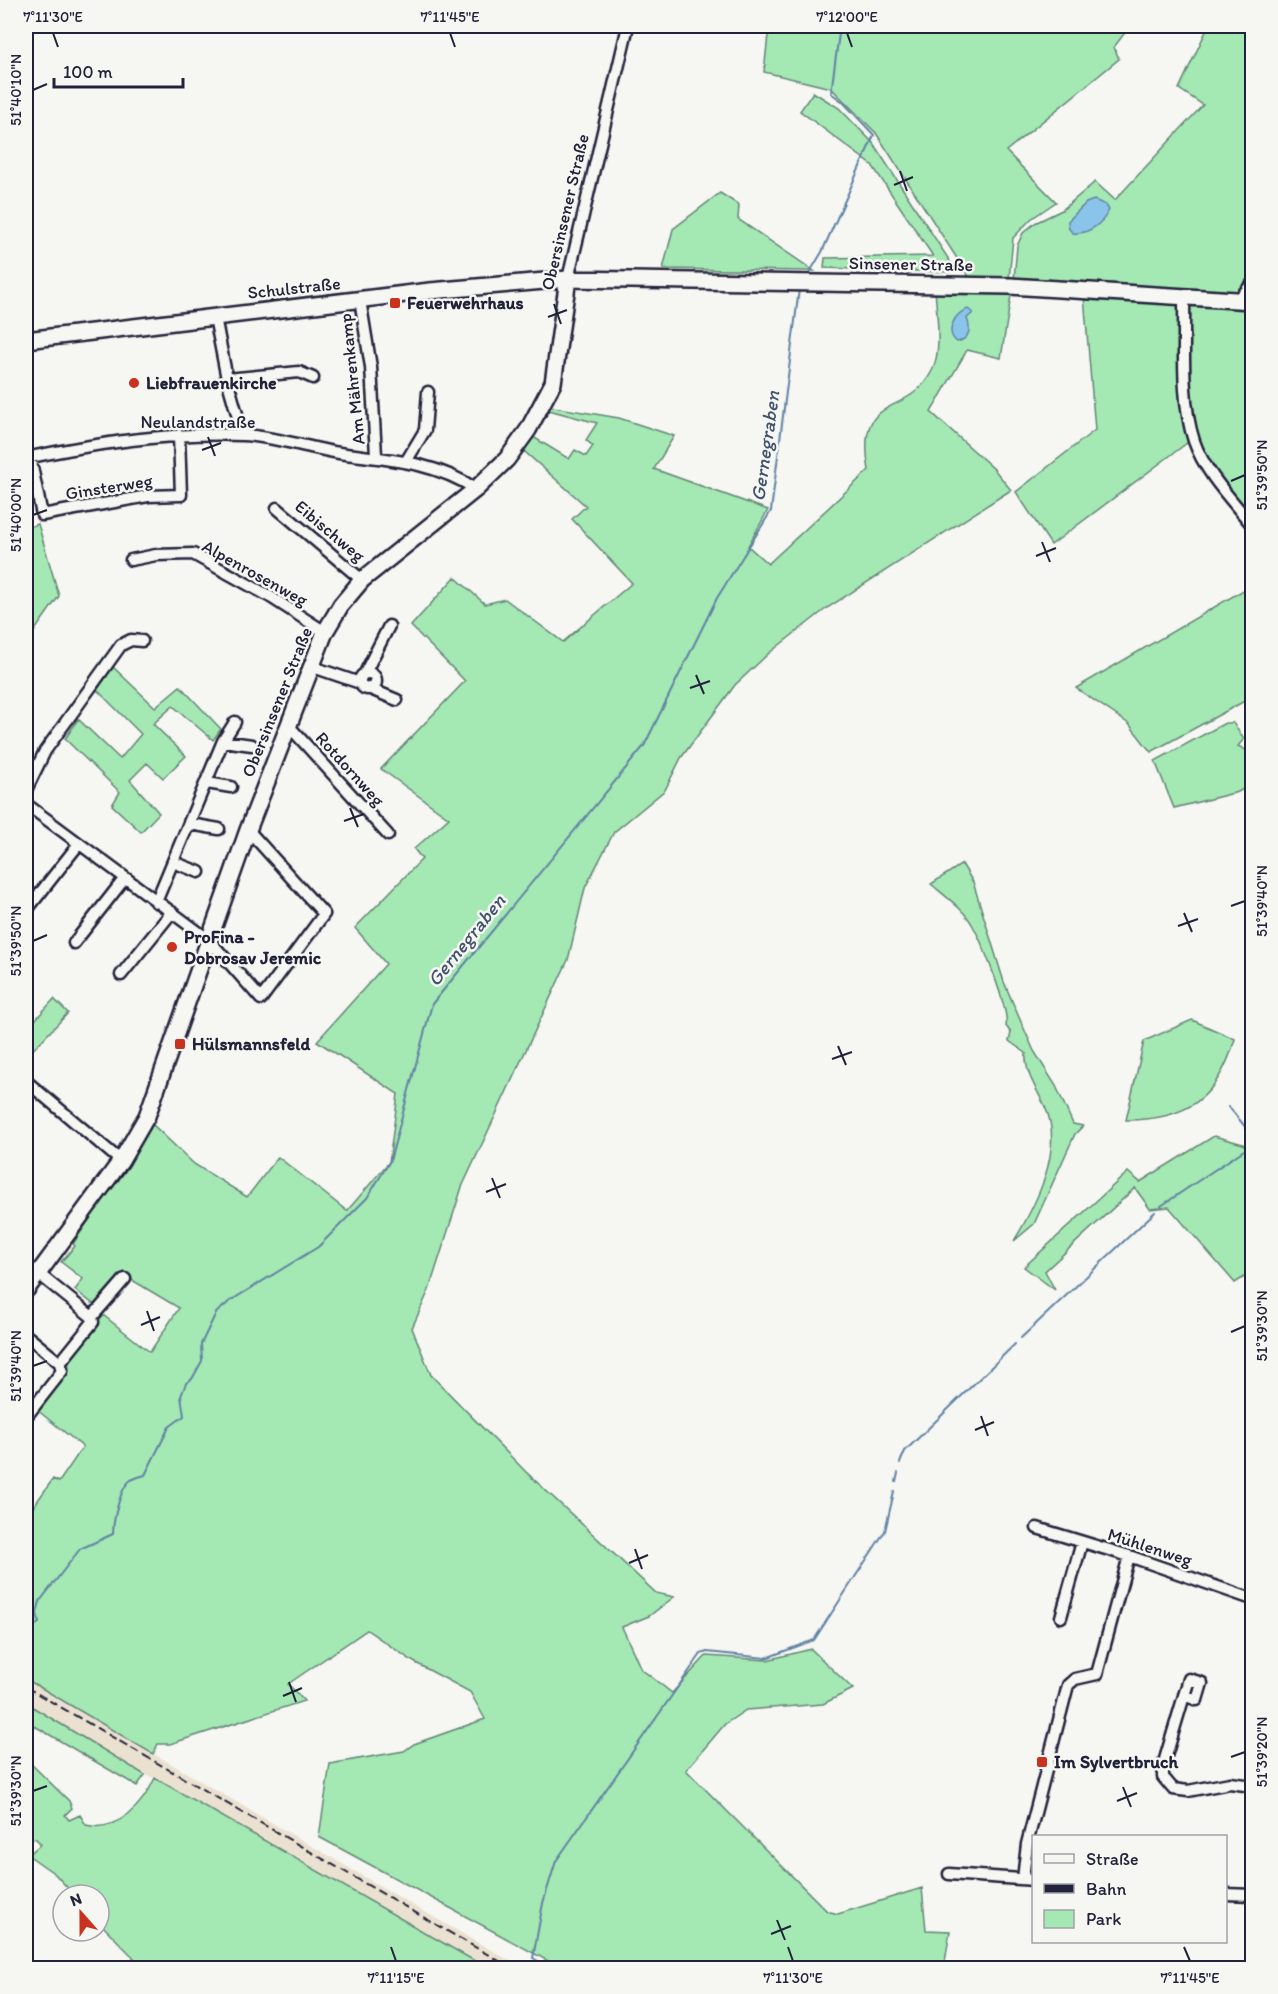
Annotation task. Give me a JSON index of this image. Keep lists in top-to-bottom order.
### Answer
{
  "streets": {
    "main road": ["Obersinsener Straße", "Sinsener Straße", "Schulstraße"],
    "street": [
      "Am Mährenkamp",
      "Neulandstraße",
      "Ginsterweg",
      "Eibischweg",
      "Alpenrosenweg",
      "Rotdornweg",
      "Mühlenweg"
    ]
  },
  "crossings": [
    ["Obersinsener Straße", "Sinsener Straße"],
    ["Obersinsener Straße", "Schulstraße"],
    ["Obersinsener Straße", "Neulandstraße"],
    ["Obersinsener Straße", "Eibischweg"],
    ["Obersinsener Straße", "Alpenrosenweg"],
    ["Obersinsener Straße", "Rotdornweg"],
    ["Sinsener Straße", "Schulstraße"],
    ["Schulstraße", "Am Mährenkamp"],
    ["Am Mährenkamp", "Neulandstraße"],
    ["Neulandstraße", "Ginsterweg"]
  ],
  "water": ["Gernegraben"],
  "places": {
    "transit": ["Feuerwehrhaus", "Hülsmannsfeld", "Im Sylvertbruch"],
    "other": ["Liebfrauenkirche", "ProFina - Dobrosav Jeremic"]
  },
  "legend": ["Straße", "Bahn", "Park"],
  "scale_bar": "100 m",
  "north": "top",
  "coordinates": [
    "7°11'30\"E",
    "7°11'45\"E",
    "7°12'00\"E",
    "51°40'10\"N",
    "51°39'50\"N",
    "51°40'00\"N",
    "51°39'40\"N",
    "51°39'30\"N",
    "51°39'20\"N",
    "7°11'15\"E"
  ]
}
